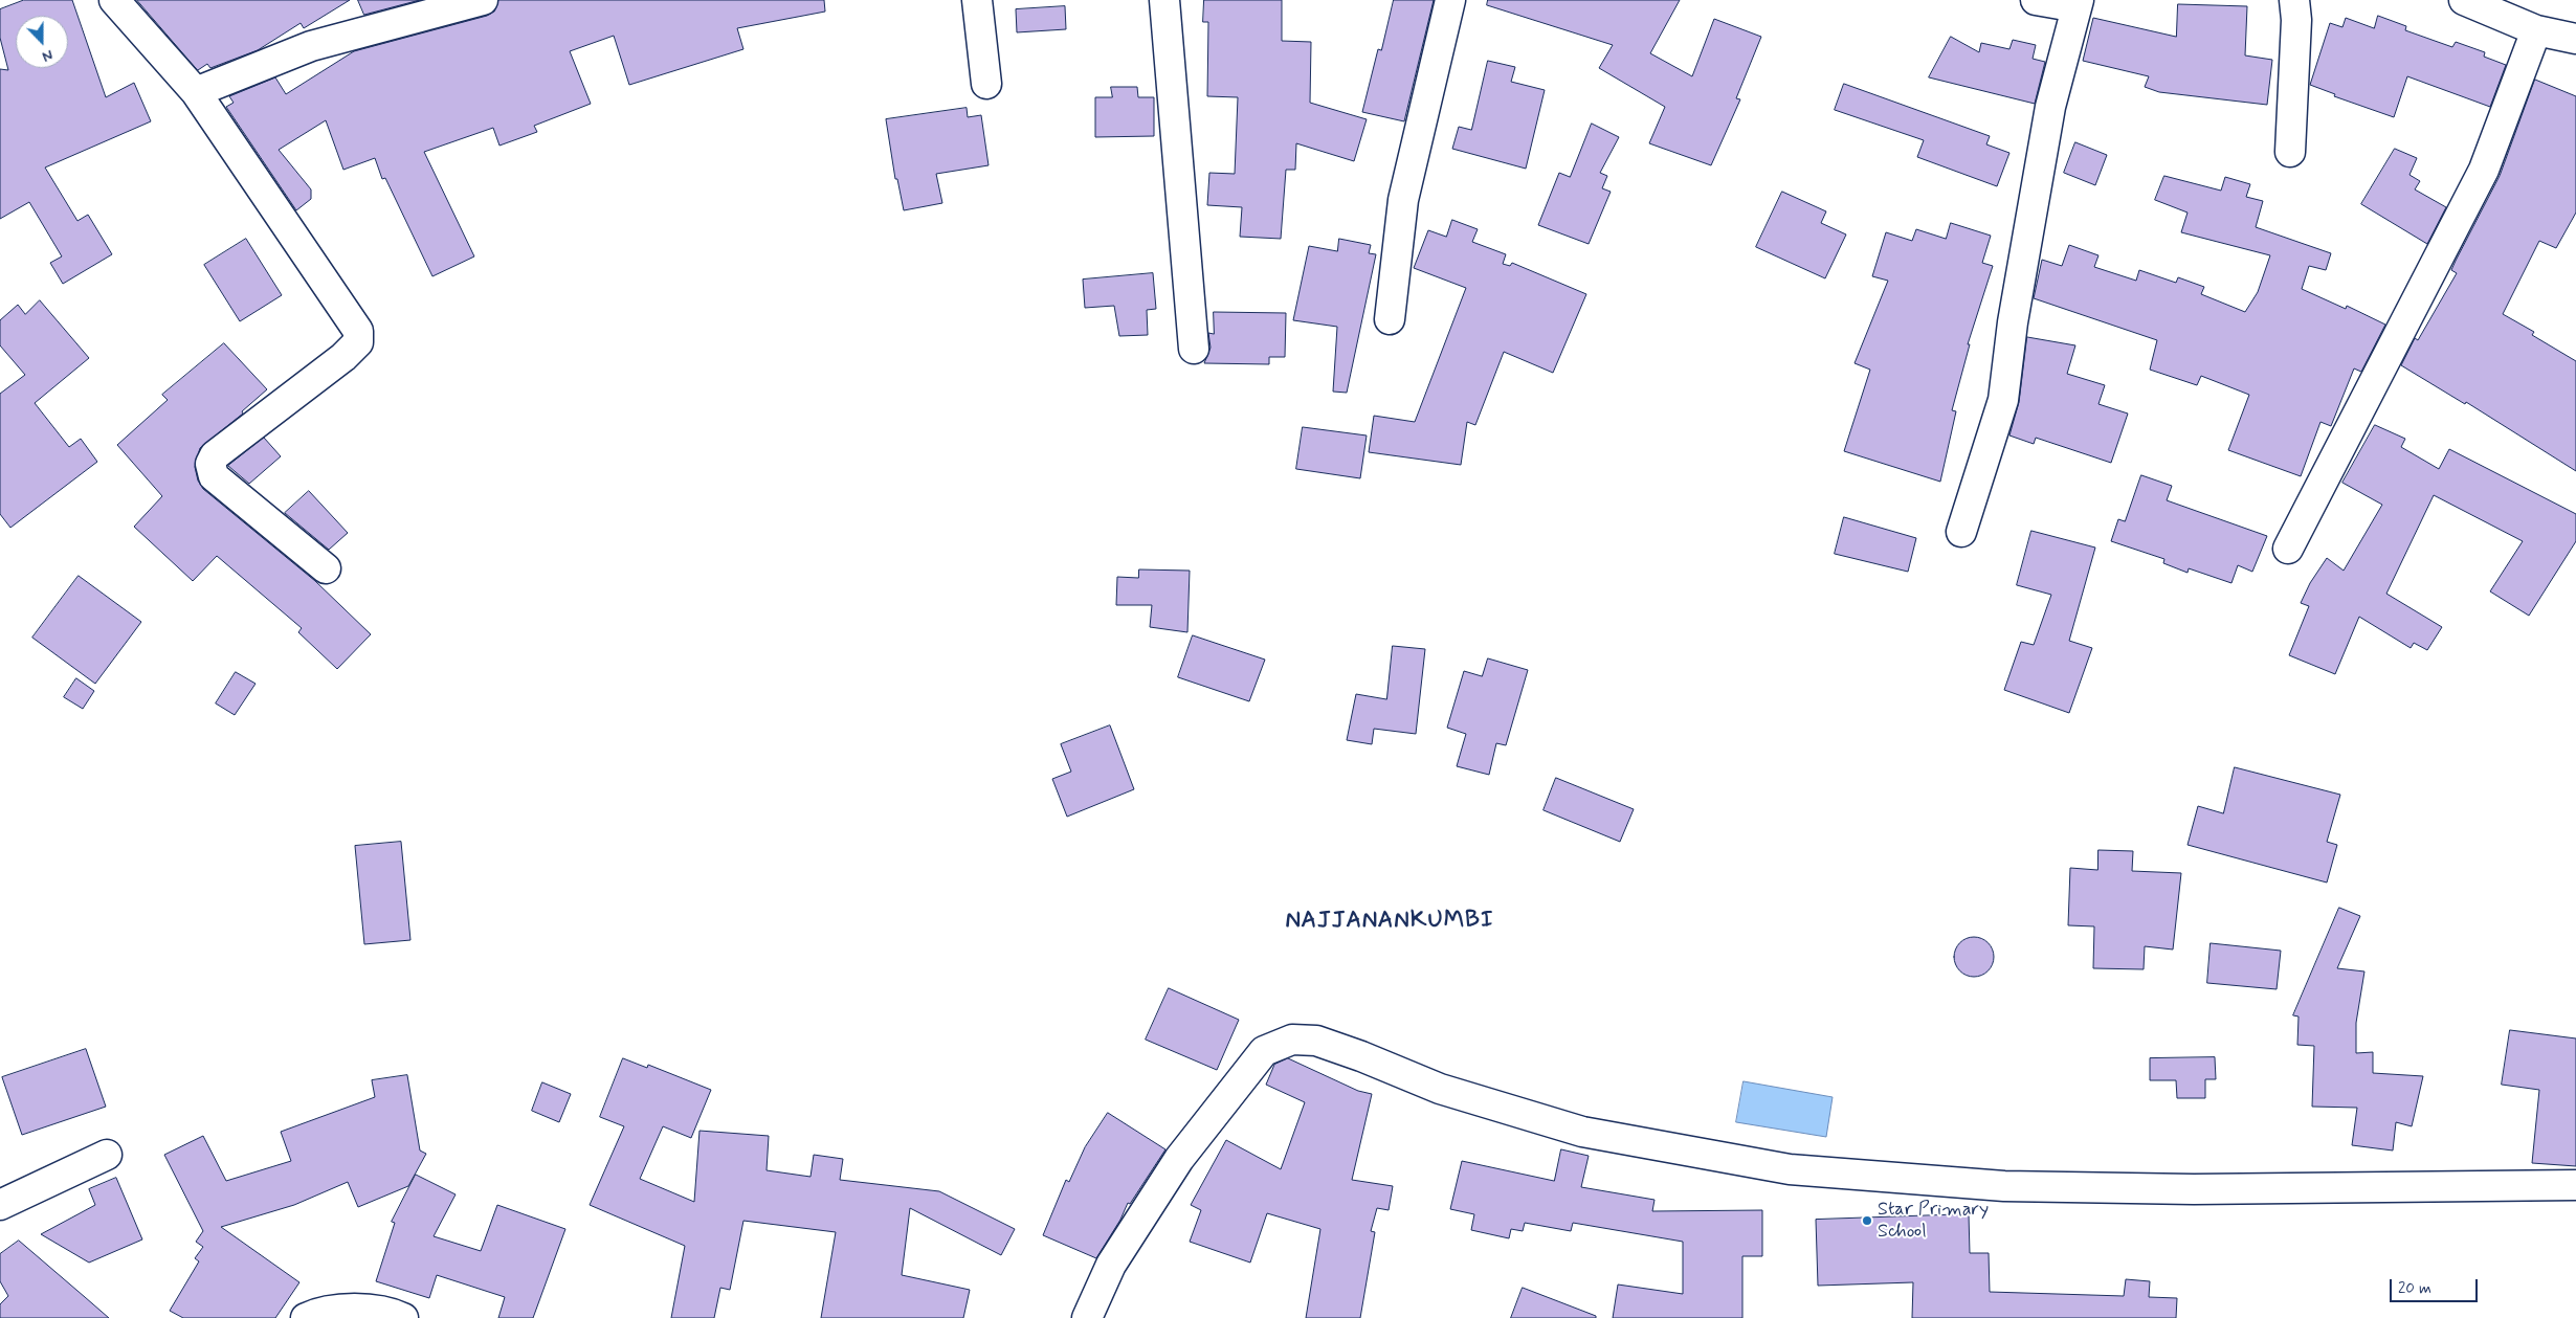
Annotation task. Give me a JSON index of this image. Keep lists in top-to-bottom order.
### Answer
{
  "districts": ["NAJJANANKUMBI"],
  "places": ["Star Primary School"],
  "scale_bar": "20 m",
  "north": "bottom"
}
